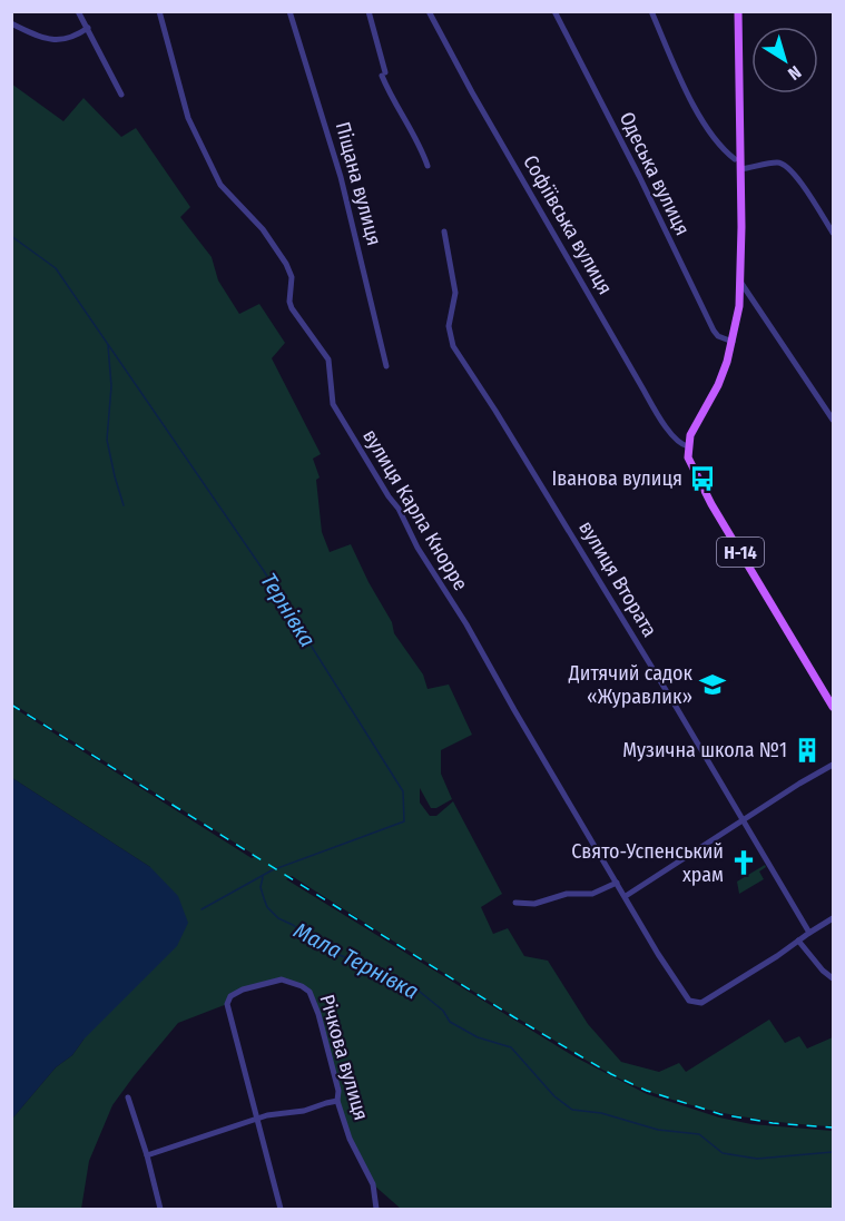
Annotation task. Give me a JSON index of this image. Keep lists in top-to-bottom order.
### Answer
{
  "streets": {
    "main road": ["Н-14"],
    "street": [
      "Одеська вулиця",
      "Піщана вулиця",
      "Софіївська вулиця",
      "вулиця Карла Кнорре",
      "вулиця Втората",
      "Річкова вулиця"
    ]
  },
  "crossings": [
    ["Софіївська вулиця", "Н-14"]
  ],
  "water": ["Тернівка", "Мала Тернівка"],
  "places": {
    "bus stop": ["Іванова вулиця"],
    "school or university": ["Дитячий садок «Журавлик»"],
    "building": ["Музична школа №1"],
    "church": ["Свято-Успенський храм"]
  },
  "north": "bottom right"
}
